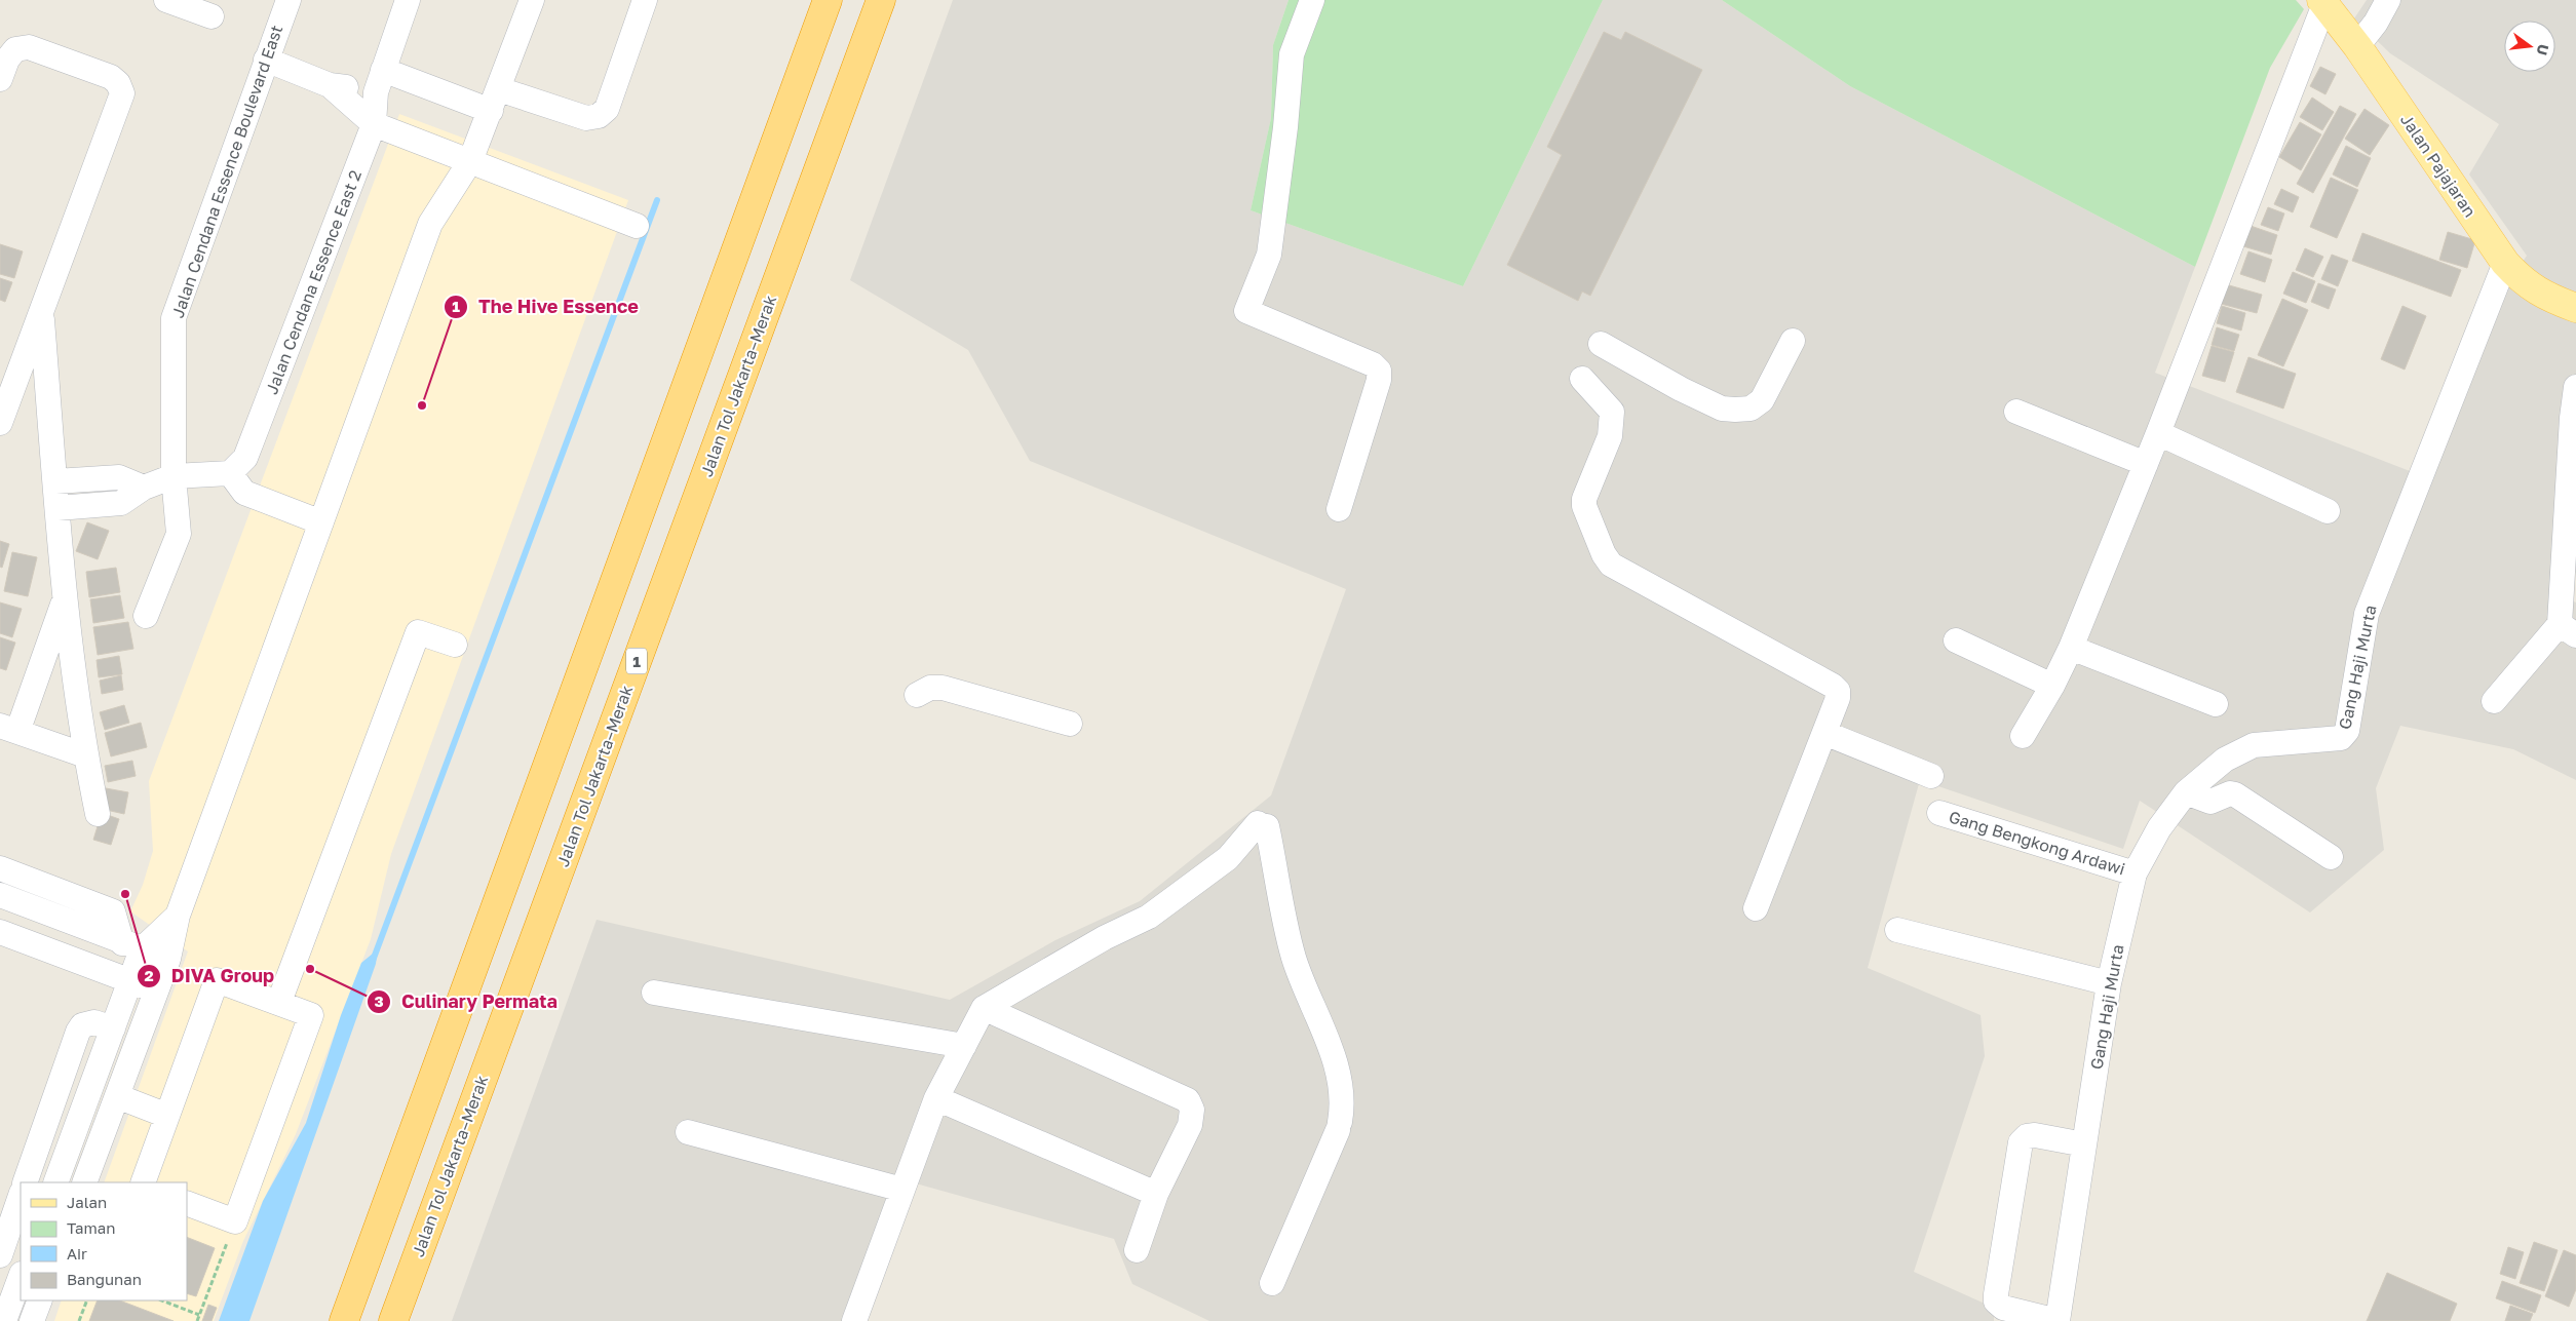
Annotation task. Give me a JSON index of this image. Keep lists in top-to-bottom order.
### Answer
{
  "streets": {
    "highway": ["Jalan Tol Jakarta–Merak", "1"],
    "main road": ["Jalan Pajajaran"],
    "street": [
      "Jalan Cendana Essence Boulevard East",
      "Jalan Cendana Essence East 2",
      "Gang Haji Murta",
      "Gang Bengkong Ardawi"
    ]
  },
  "crossings": [
    ["Jalan Pajajaran", "Gang Haji Murta"],
    ["Gang Haji Murta", "Gang Bengkong Ardawi"]
  ],
  "places": ["The Hive Essence", "DIVA Group", "Culinary Permata"],
  "legend": [
    "Jalan",
    "Taman",
    "Air",
    "Bangunan"
  ],
  "north": "right"
}
